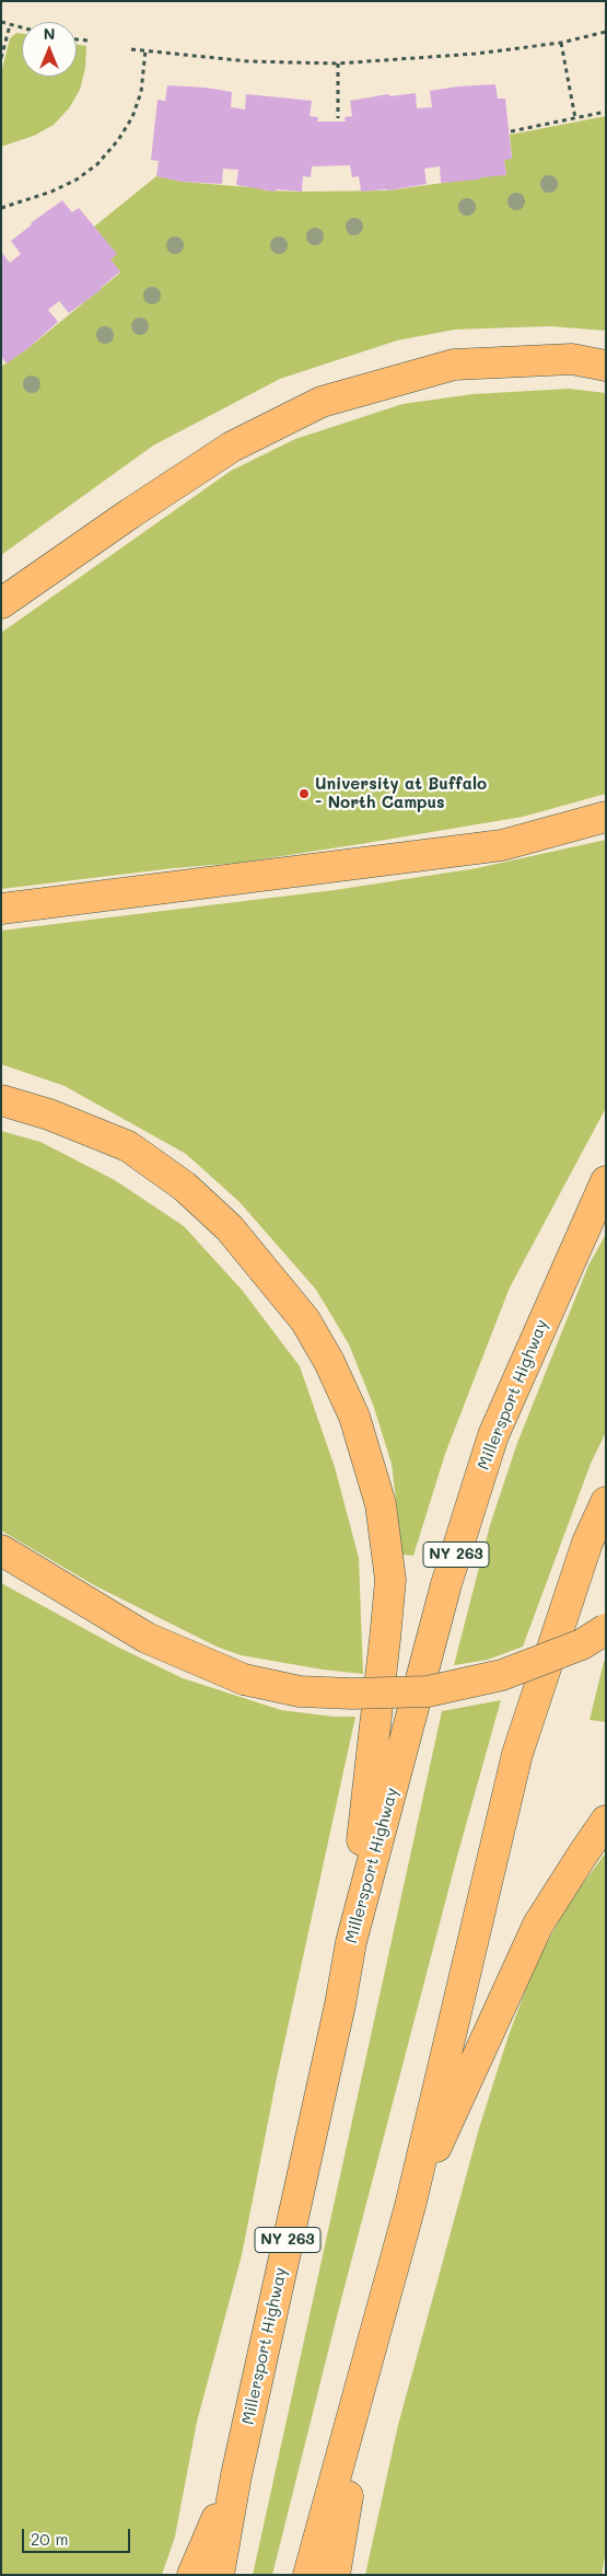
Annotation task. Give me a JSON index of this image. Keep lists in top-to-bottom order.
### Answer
{
  "streets": {
    "main road": ["Millersport Highway", "NY 263"]
  },
  "places": ["University at Buffalo - North Campus"],
  "scale_bar": "20 m",
  "north": "top"
}
